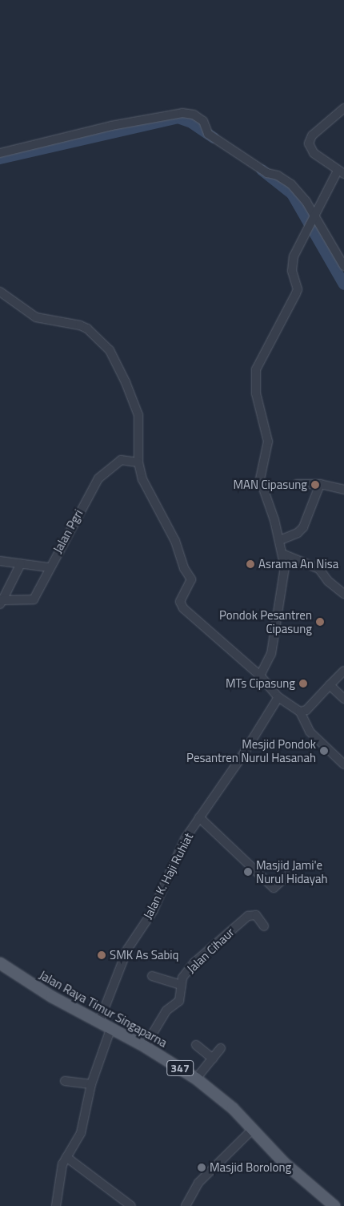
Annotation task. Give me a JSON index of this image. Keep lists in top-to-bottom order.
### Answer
{
  "streets": {
    "main road": ["Jalan Raya Timur Singaparna", "347"],
    "street": ["Jalan Pgri", "Jalan K. Haji Ruhiat", "Jalan Cihaur"]
  },
  "crossings": [
    ["Jalan K. Haji Ruhiat", "Jalan Raya Timur Singaparna"],
    ["Jalan Cihaur", "Jalan Raya Timur Singaparna"]
  ],
  "places": [
    "MAN Cipasung",
    "Asrama An Nisa",
    "Pondok Pesantren Cipasung",
    "MTs Cipasung",
    "Mesjid Pondok Pesantren Nurul Hasanah",
    "Masjid Jami'e Nurul Hidayah",
    "SMK As Sabiq",
    "Masjid Borolong"
  ]
}
